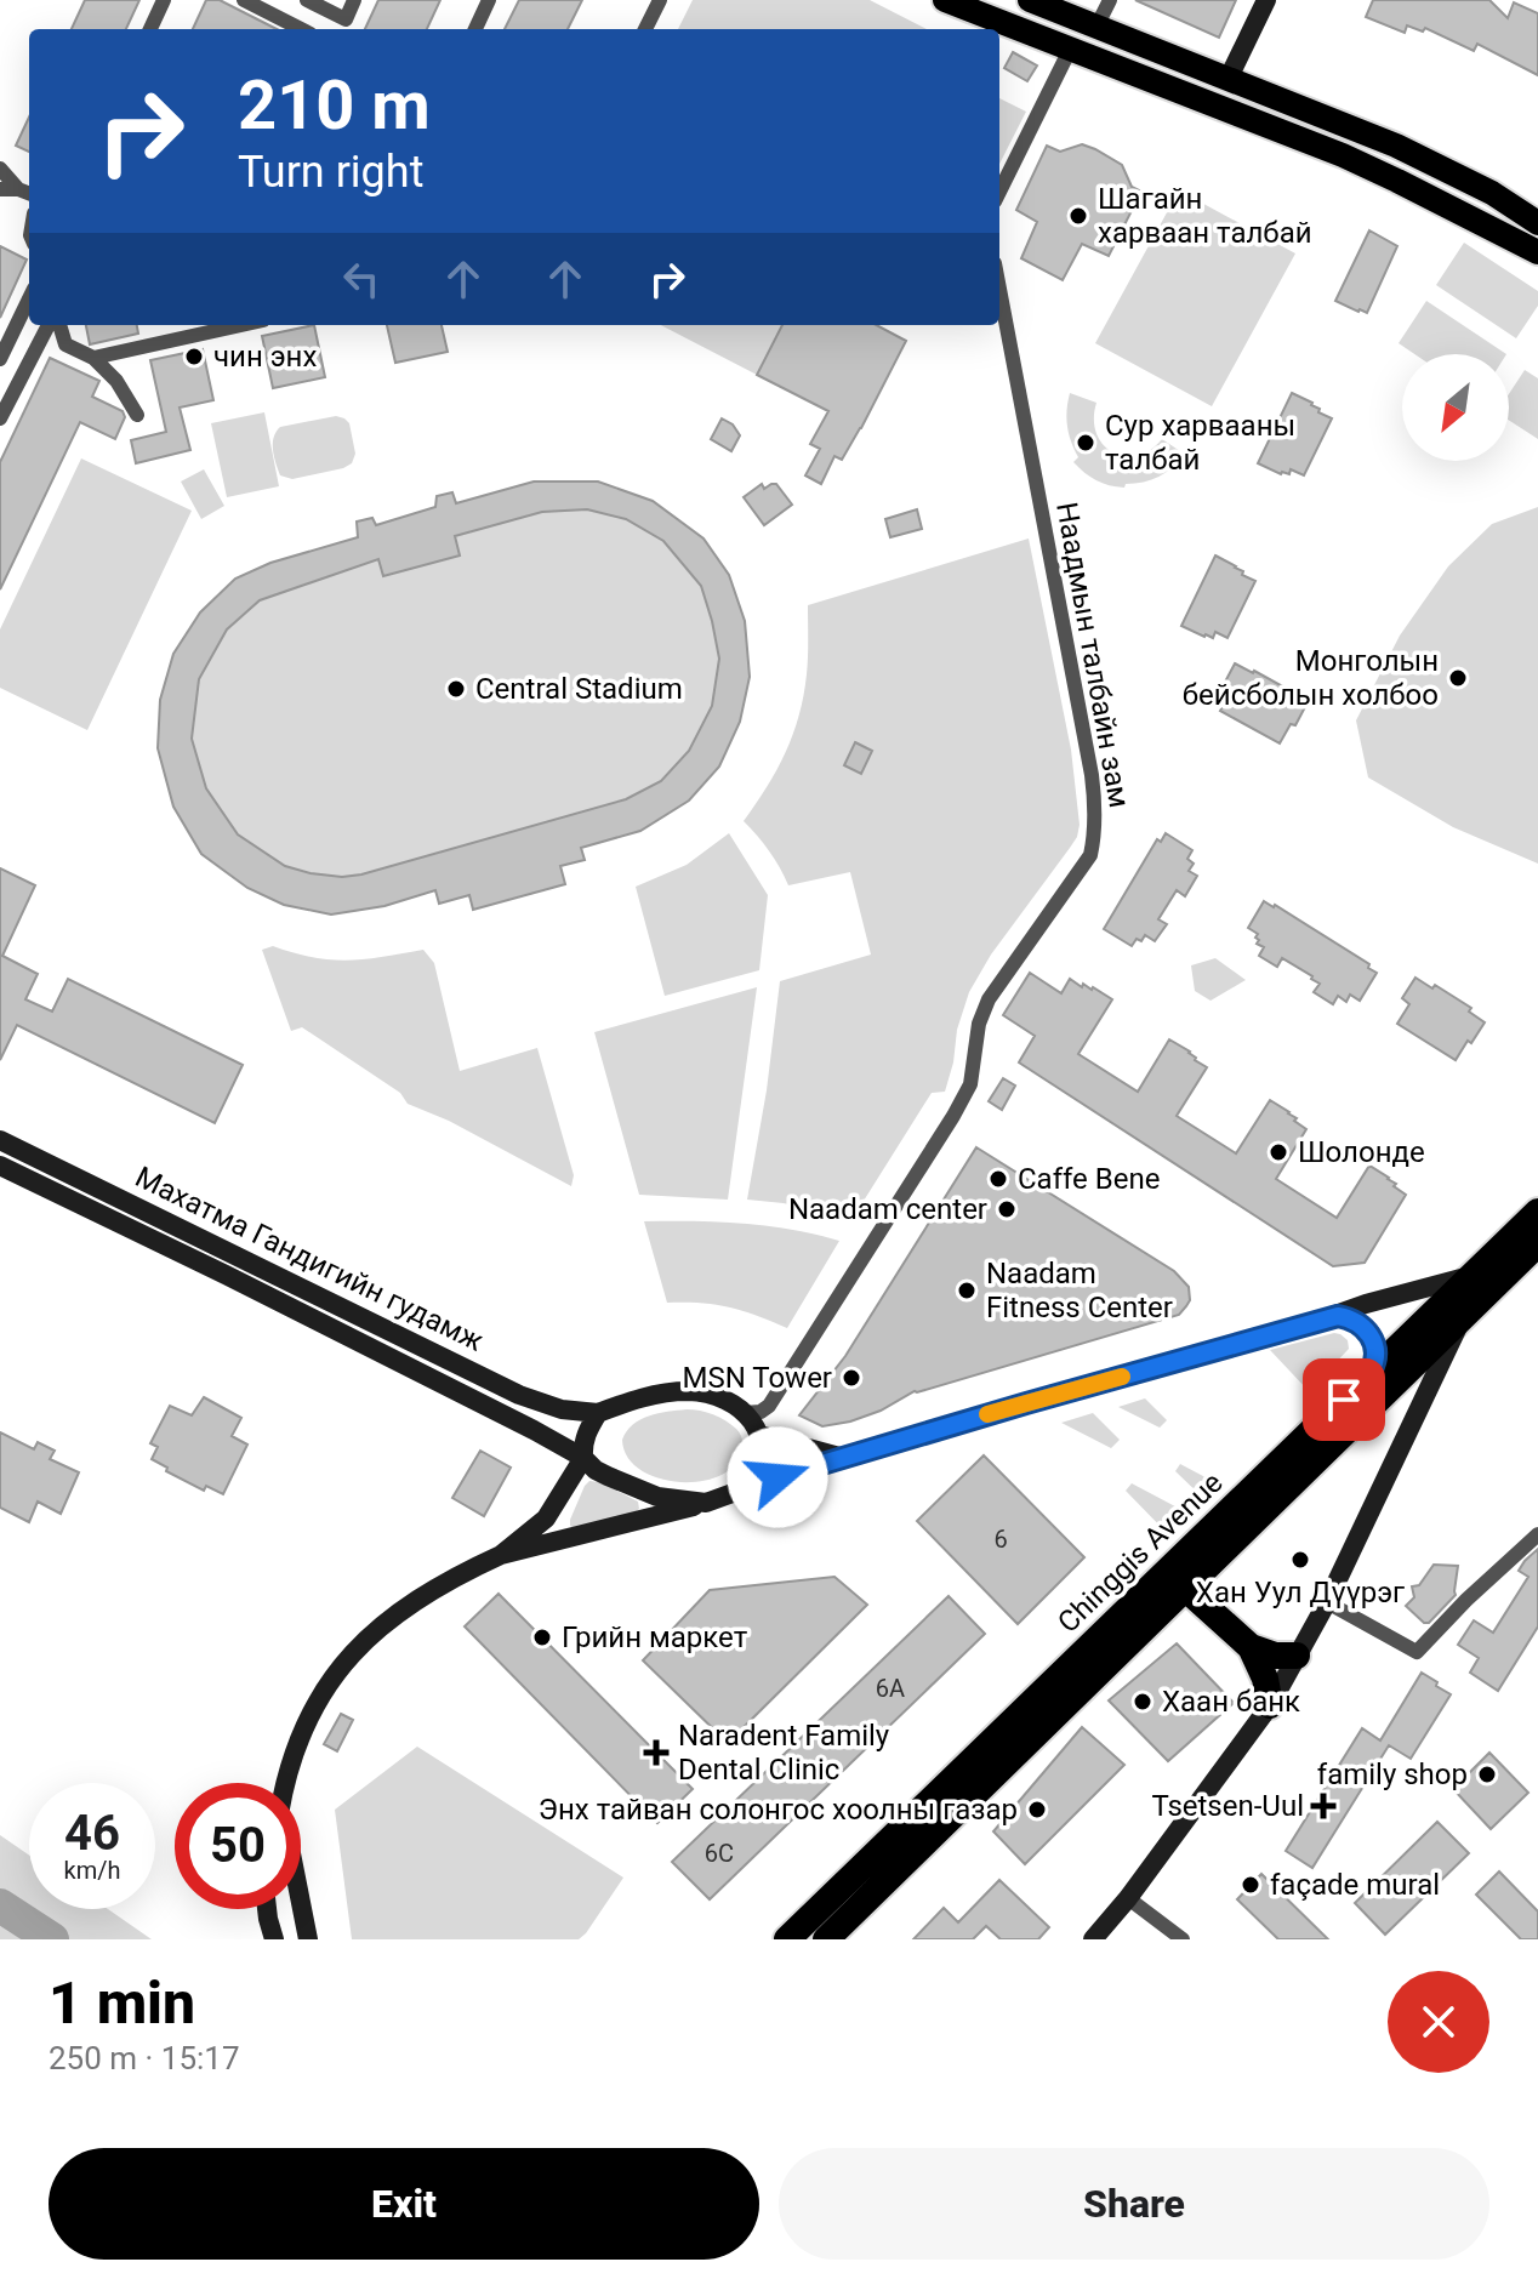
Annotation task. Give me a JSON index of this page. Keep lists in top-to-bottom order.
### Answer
{
  "streets": {
    "highway": ["Chinggis Avenue"],
    "main road": ["Махатма Гандигийн гудамж"],
    "street": ["Наадмын талбайн зам"]
  },
  "crossings": [
    ["Наадмын талбайн зам", "Махатма Гандигийн гудамж"]
  ],
  "places": {
    "other": [
      "Шагайн харваан талбай",
      "чин энх",
      "Сур харвааны талбай",
      "Монголын бейсболын холбоо",
      "Central Stadium",
      "Шолонде",
      "Caffe Bene",
      "Naadam center",
      "Naadam Fitness Center",
      "MSN Tower",
      "Хан Уул Дүүрэг",
      "Грийн маркет",
      "Хаан банк",
      "family shop",
      "Энх тайван солонгос хоолны газар",
      "façade mural"
    ],
    "health": ["Naradent Family Dental Clinic", "Tsetsen-Uul"]
  },
  "house_numbers": ["6", "6A", "6C"],
  "north": "bottom left",
  "page": {
    "turn": ["210 m", "Turn right"],
    "speed": "46 km/h",
    "limit": "50",
    "heading": ["1 min", "250 m · 15:17"],
    "buttons": ["Exit", "Share"]
  }
}
